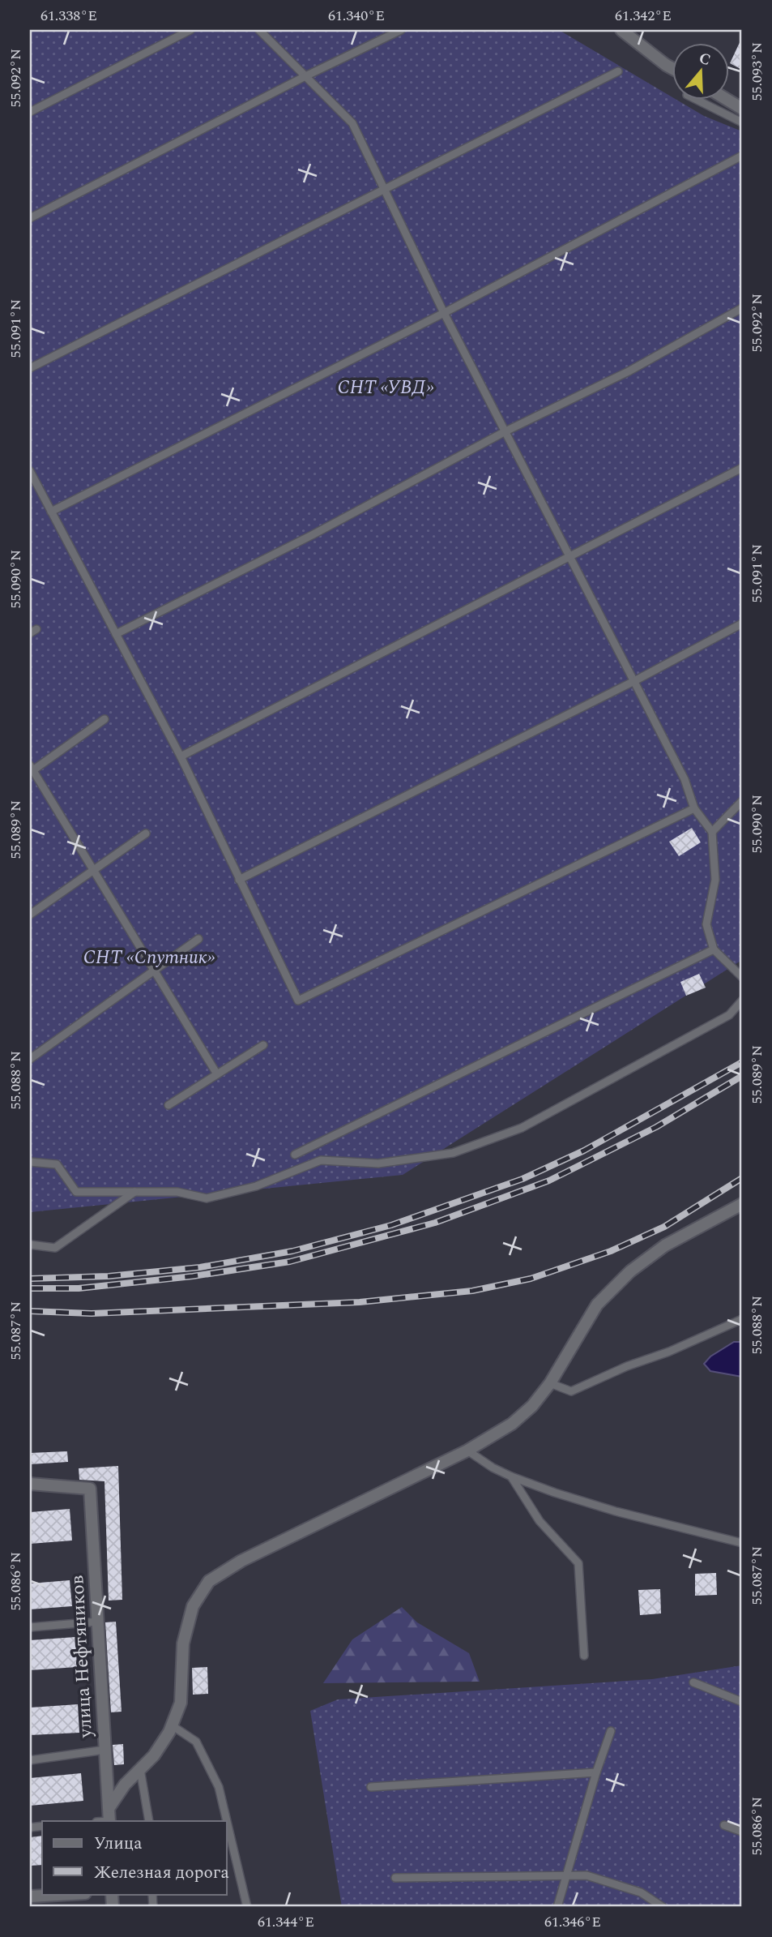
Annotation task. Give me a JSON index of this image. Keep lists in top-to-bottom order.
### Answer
{
  "streets": {
    "street": ["улица Нефтяников"]
  },
  "parks": ["СНТ «УВД»", "СНТ «Спутник»"],
  "legend": ["Улица", "Железная дорога"],
  "north": "top",
  "coordinates": [
    "61.338°E",
    "61.340°E",
    "61.342°E",
    "55.093°N",
    "55.092°N",
    "55.091°N",
    "55.090°N",
    "55.089°N",
    "55.088°N",
    "55.087°N",
    "55.086°N",
    "61.344°E",
    "61.346°E"
  ]
}
